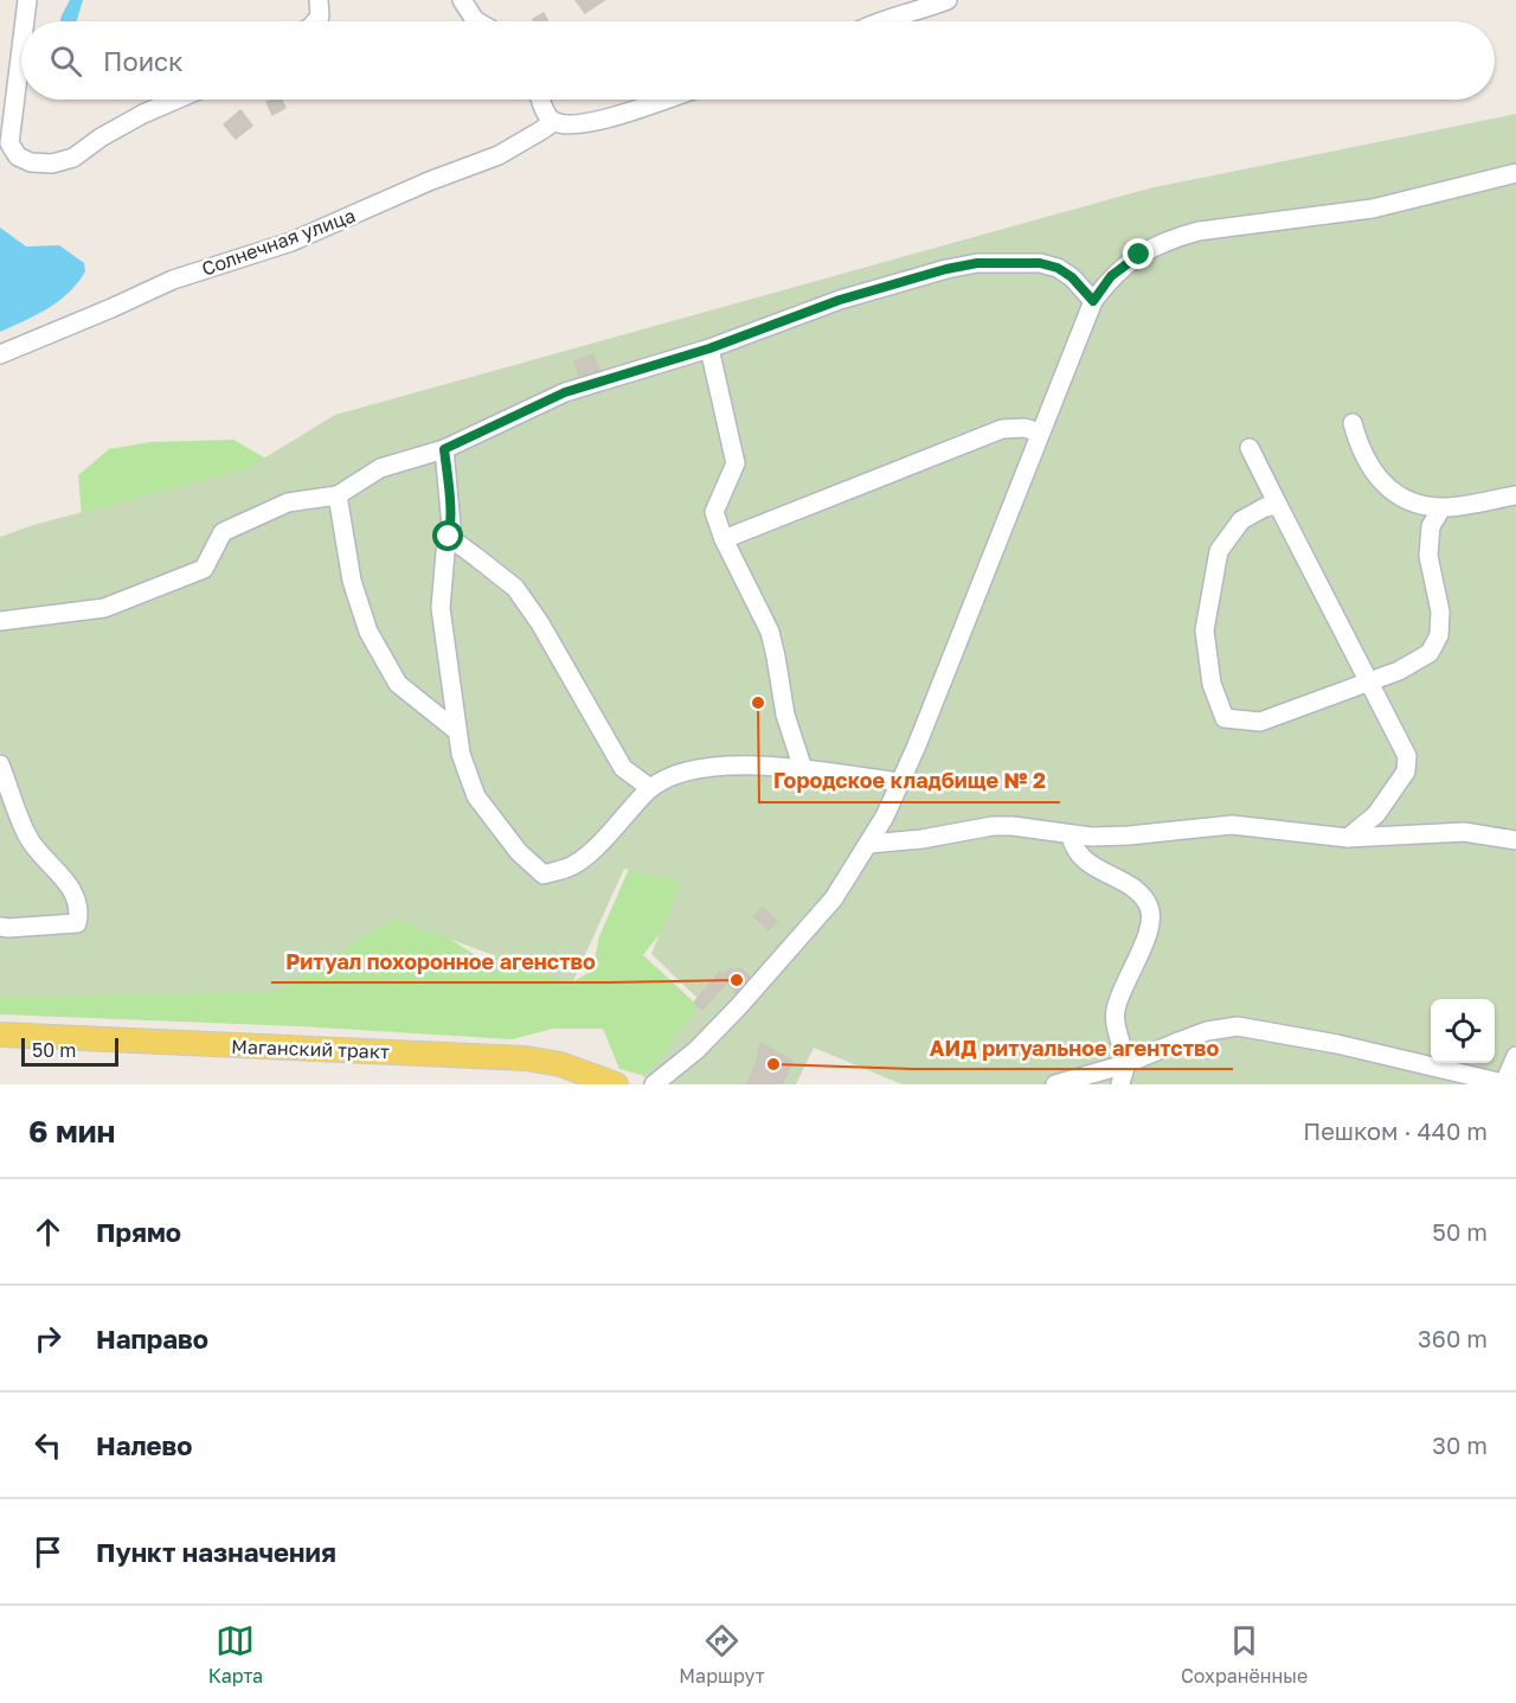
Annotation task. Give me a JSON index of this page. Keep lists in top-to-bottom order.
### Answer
{
  "streets": {
    "main road": ["Маганский тракт"],
    "street": ["Солнечная улица"]
  },
  "places": ["Городское кладбище № 2", "Ритуал похоронное агенство", "АИД ритуальное агентство"],
  "scale_bar": "50 m",
  "page": {
    "search": "Поиск",
    "scale": "50 m",
    "heading": ["6 мин", "Пешком · 440 m"],
    "list": [
      ["Прямо", "50 m"],
      ["Направо", "360 m"],
      ["Налево", "30 m"],
      "Пункт назначения"
    ],
    "nav": ["Карта", "Маршрут", "Сохранённые"]
  }
}
